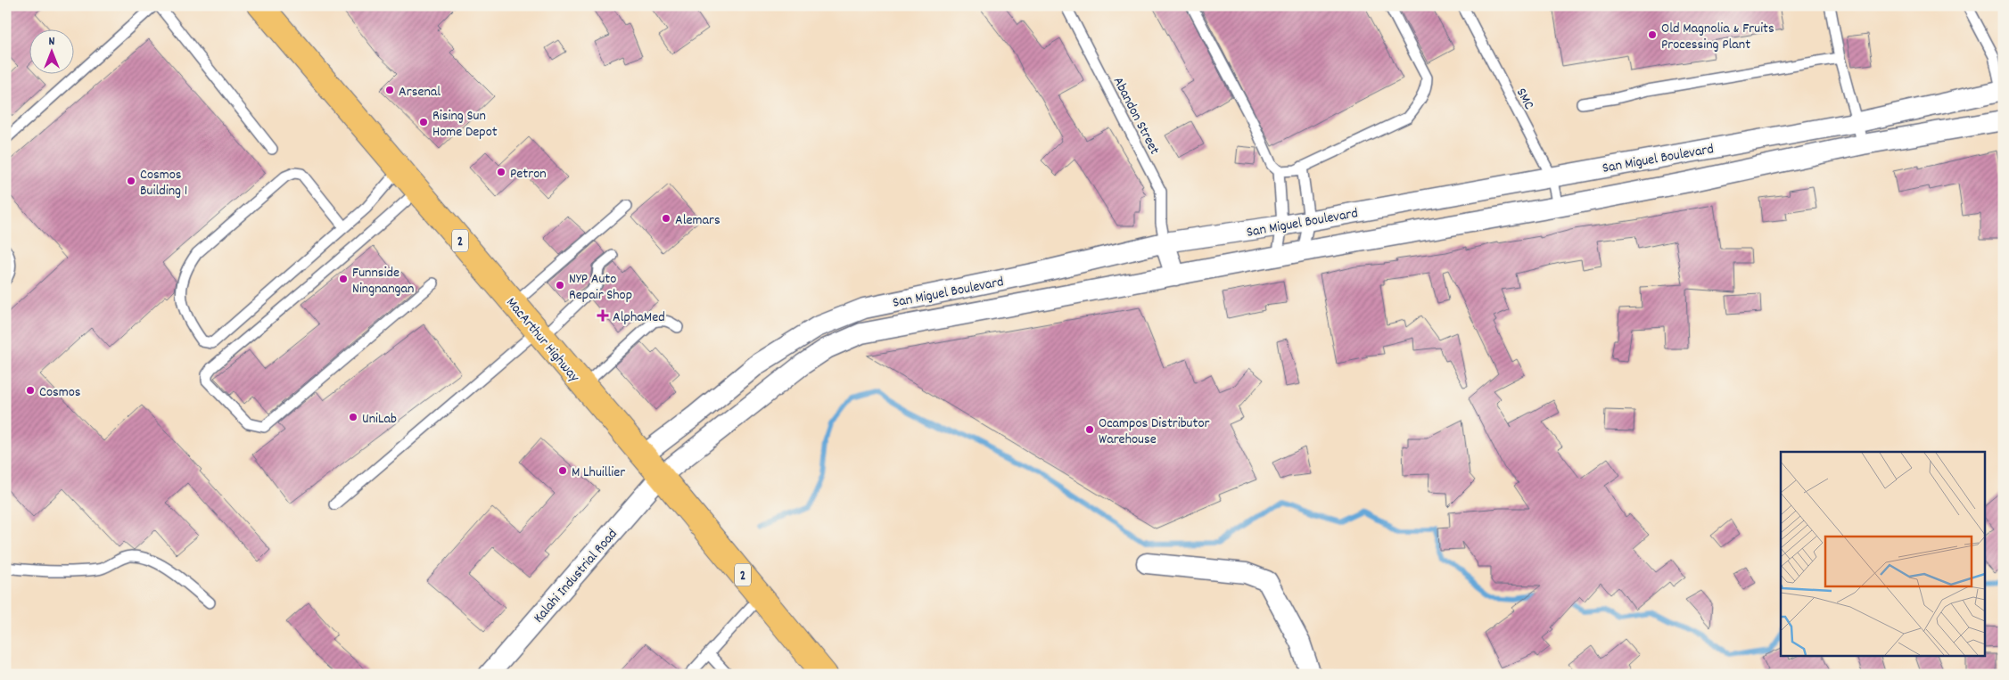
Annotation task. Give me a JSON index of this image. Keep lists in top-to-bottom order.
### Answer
{
  "streets": {
    "highway": ["2", "MacArthur Highway"],
    "street": ["San Miguel Boulevard", "Kalahi Industrial Road"],
    "lane": ["SMC", "Abandon Street"]
  },
  "crossings": [
    ["SMC", "San Miguel Boulevard"],
    ["Abandon Street", "San Miguel Boulevard"],
    ["San Miguel Boulevard", "MacArthur Highway"],
    ["San Miguel Boulevard", "Kalahi Industrial Road"],
    ["MacArthur Highway", "Kalahi Industrial Road"]
  ],
  "places": {
    "other": [
      "Old Magnolia & Fruits Processing Plant",
      "Arsenal",
      "Rising Sun Home Depot",
      "Petron",
      "Cosmos Building 1",
      "Alemars",
      "Funnside Ningnangan",
      "NYP Auto Repair Shop",
      "Cosmos",
      "UniLab",
      "Ocampos Distributor Warehouse",
      "M Lhuillier"
    ],
    "health": ["AlphaMed"]
  },
  "north": "top"
}
